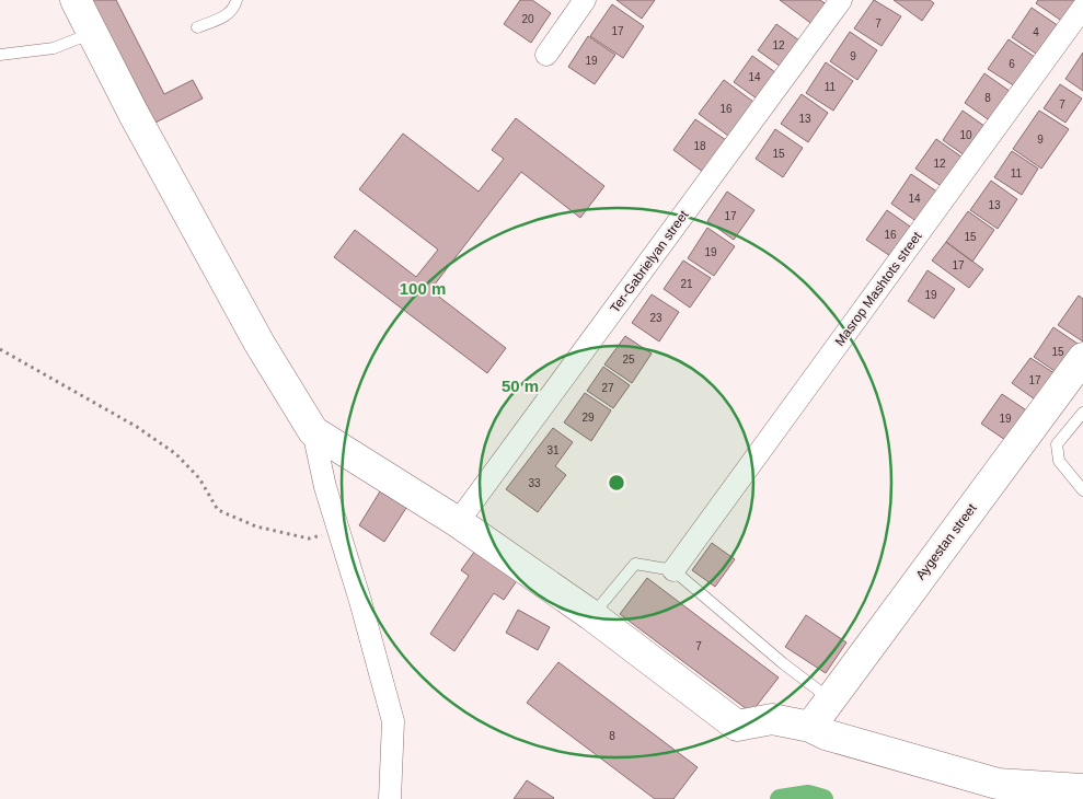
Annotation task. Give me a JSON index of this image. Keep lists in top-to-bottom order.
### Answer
{
  "streets": {
    "street": ["Ter-Gabrielyan street", "Masrop Mashtots street", "Aygestan street"]
  },
  "house_numbers": [
    "20",
    "7",
    "17",
    "4",
    "12",
    "9",
    "19",
    "6",
    "14",
    "11",
    "8",
    "7",
    "16",
    "13",
    "10",
    "9",
    "18",
    "15",
    "12",
    "11",
    "14",
    "13",
    "17",
    "16",
    "15",
    "19",
    "17",
    "21",
    "19",
    "23",
    "15",
    "25",
    "17",
    "27",
    "29",
    "19",
    "31",
    "33",
    "7",
    "8"
  ],
  "rings": ["100 m", "50 m"]
}
